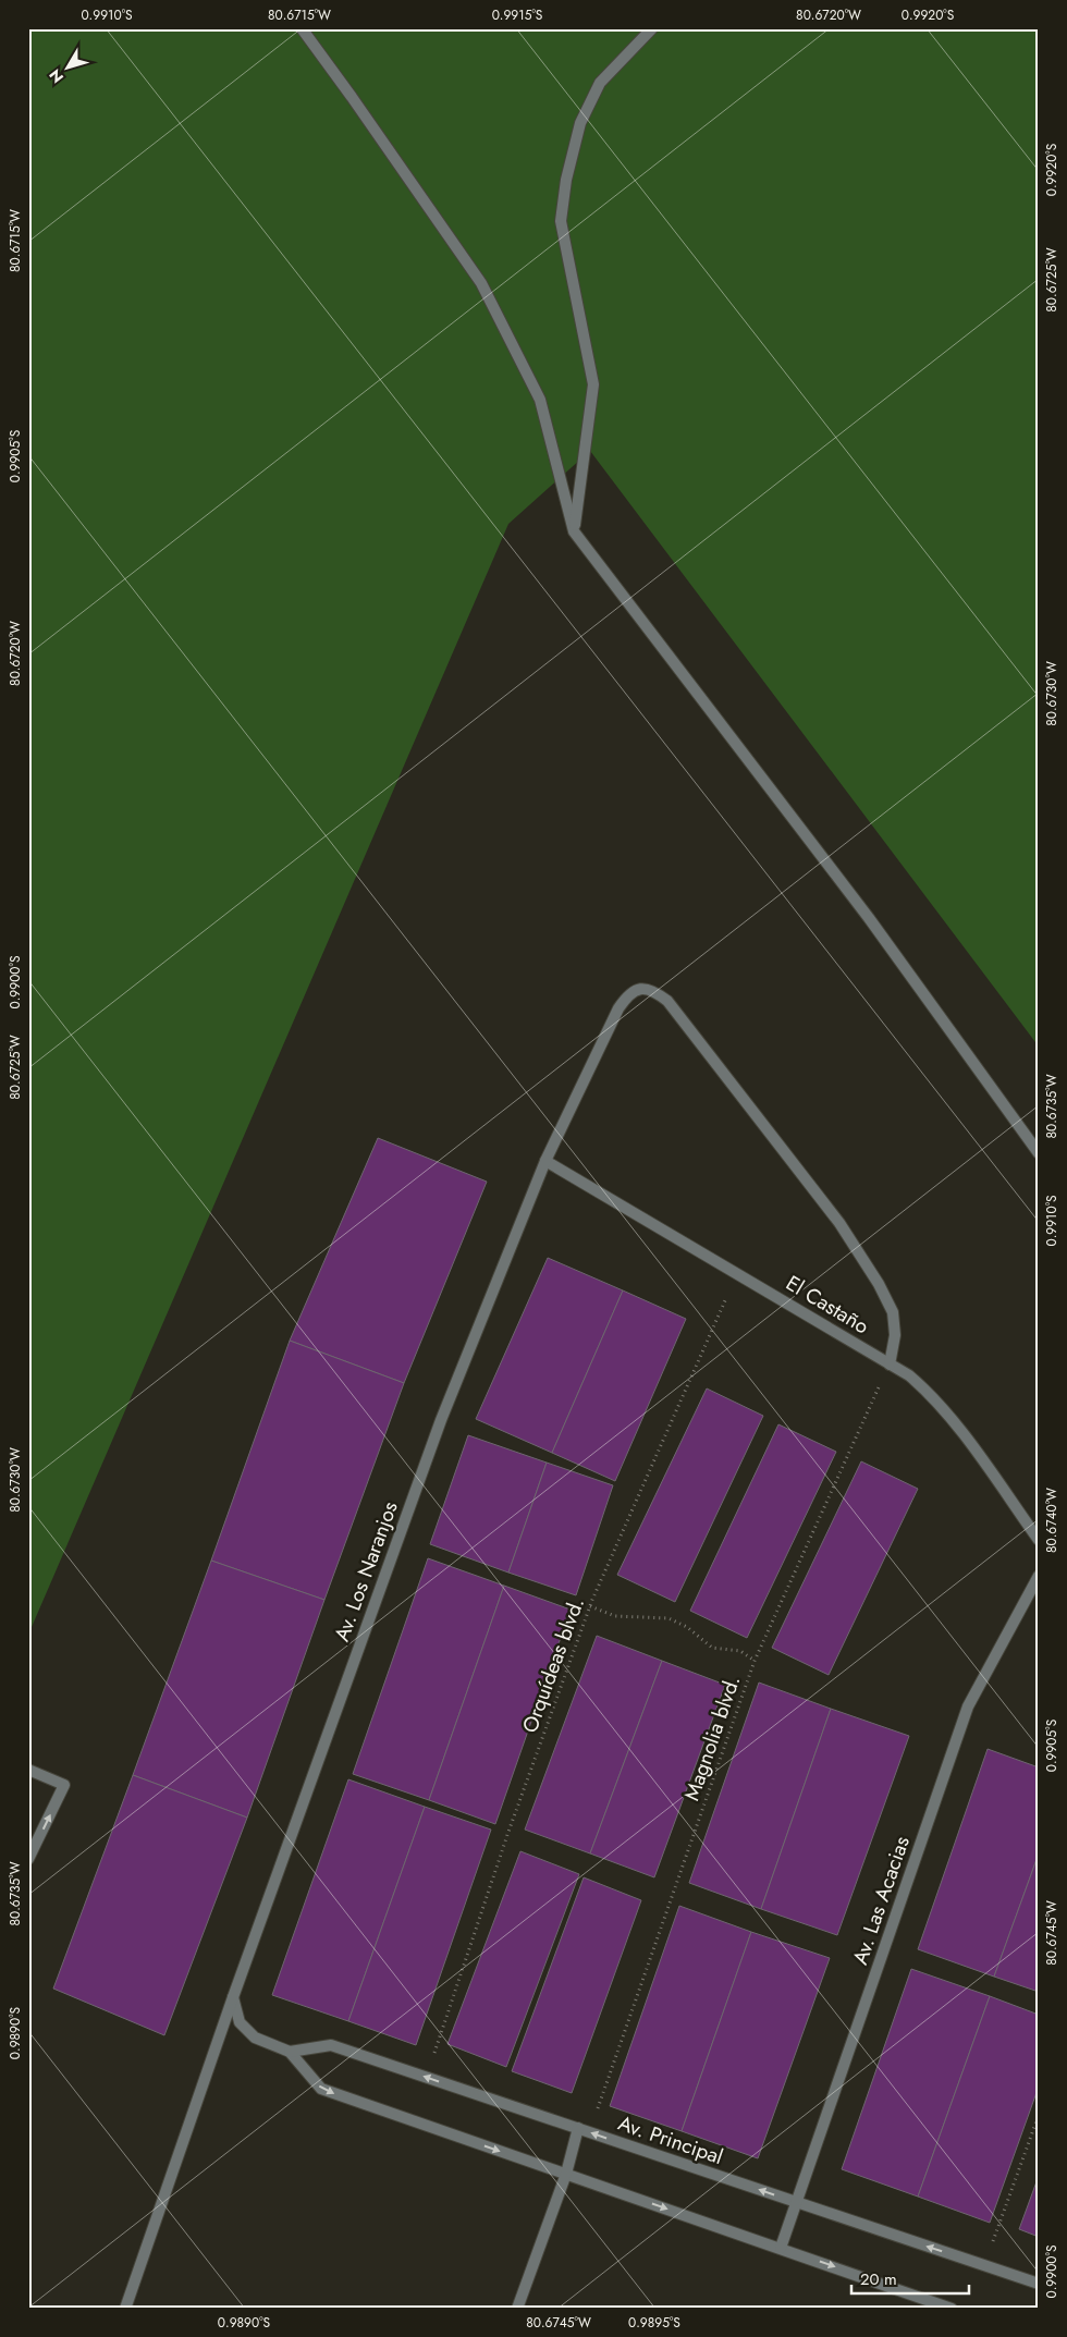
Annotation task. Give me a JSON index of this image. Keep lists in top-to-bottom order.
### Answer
{
  "streets": {
    "street": [
      "El Castaño",
      "Av. Los Naranjos",
      "Av. Las Acacias",
      "Av. Principal"
    ],
    "path": ["Orquídeas blvd.", "Magnolia blvd."]
  },
  "crossings": [
    ["El Castaño", "Av. Los Naranjos"],
    ["El Castaño", "Orquídeas blvd."],
    ["El Castaño", "Magnolia blvd."],
    ["Av. Los Naranjos", "Magnolia blvd."],
    ["Orquídeas blvd.", "Av. Principal"],
    ["Magnolia blvd.", "Av. Principal"],
    ["Av. Las Acacias", "Av. Principal"]
  ],
  "scale_bar": "20 m",
  "north": "bottom left",
  "coordinates": [
    "0.9910°S",
    "80.6715°W",
    "0.9915°S",
    "80.6720°W",
    "0.9920°S",
    "80.6725°W",
    "0.9905°S",
    "80.6730°W",
    "0.9900°S",
    "80.6735°W",
    "80.6740°W",
    "80.6745°W",
    "0.9890°S",
    "0.9895°S"
  ]
}
